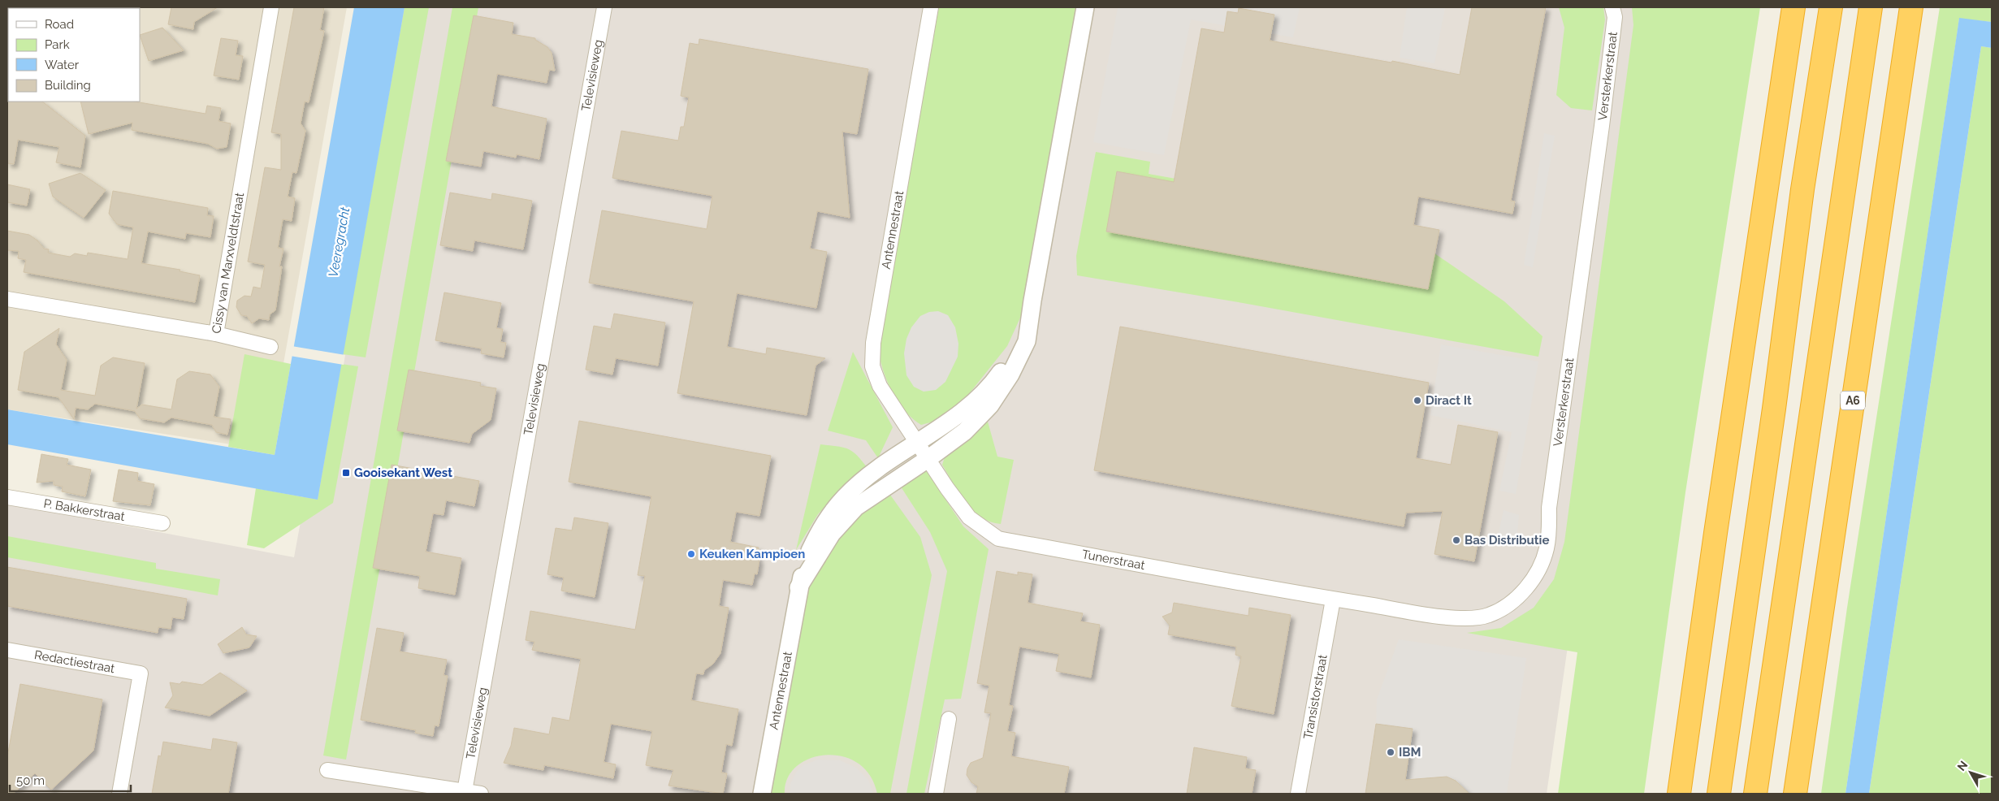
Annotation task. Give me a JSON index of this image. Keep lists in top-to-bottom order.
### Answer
{
  "streets": {
    "highway": ["A6"],
    "street": [
      "Televisieweg",
      "Versterkerstraat",
      "Antennestraat",
      "Cissy van Marxveldtstraat",
      "P. Bakkerstraat",
      "Tunerstraat",
      "Redactiestraat",
      "Transistorstraat"
    ]
  },
  "crossings": [
    ["Versterkerstraat", "Tunerstraat"],
    ["Versterkerstraat", "Transistorstraat"],
    ["Antennestraat", "Tunerstraat"],
    ["Tunerstraat", "Transistorstraat"]
  ],
  "water": ["Veeregracht"],
  "places": {
    "other": [
      "Diract It",
      "Bas Distributie",
      "Keuken Kampioen",
      "IBM"
    ],
    "transit": ["Gooisekant West"]
  },
  "legend": [
    "Road",
    "Park",
    "Water",
    "Building"
  ],
  "scale_bar": "50 m",
  "north": "top left"
}
